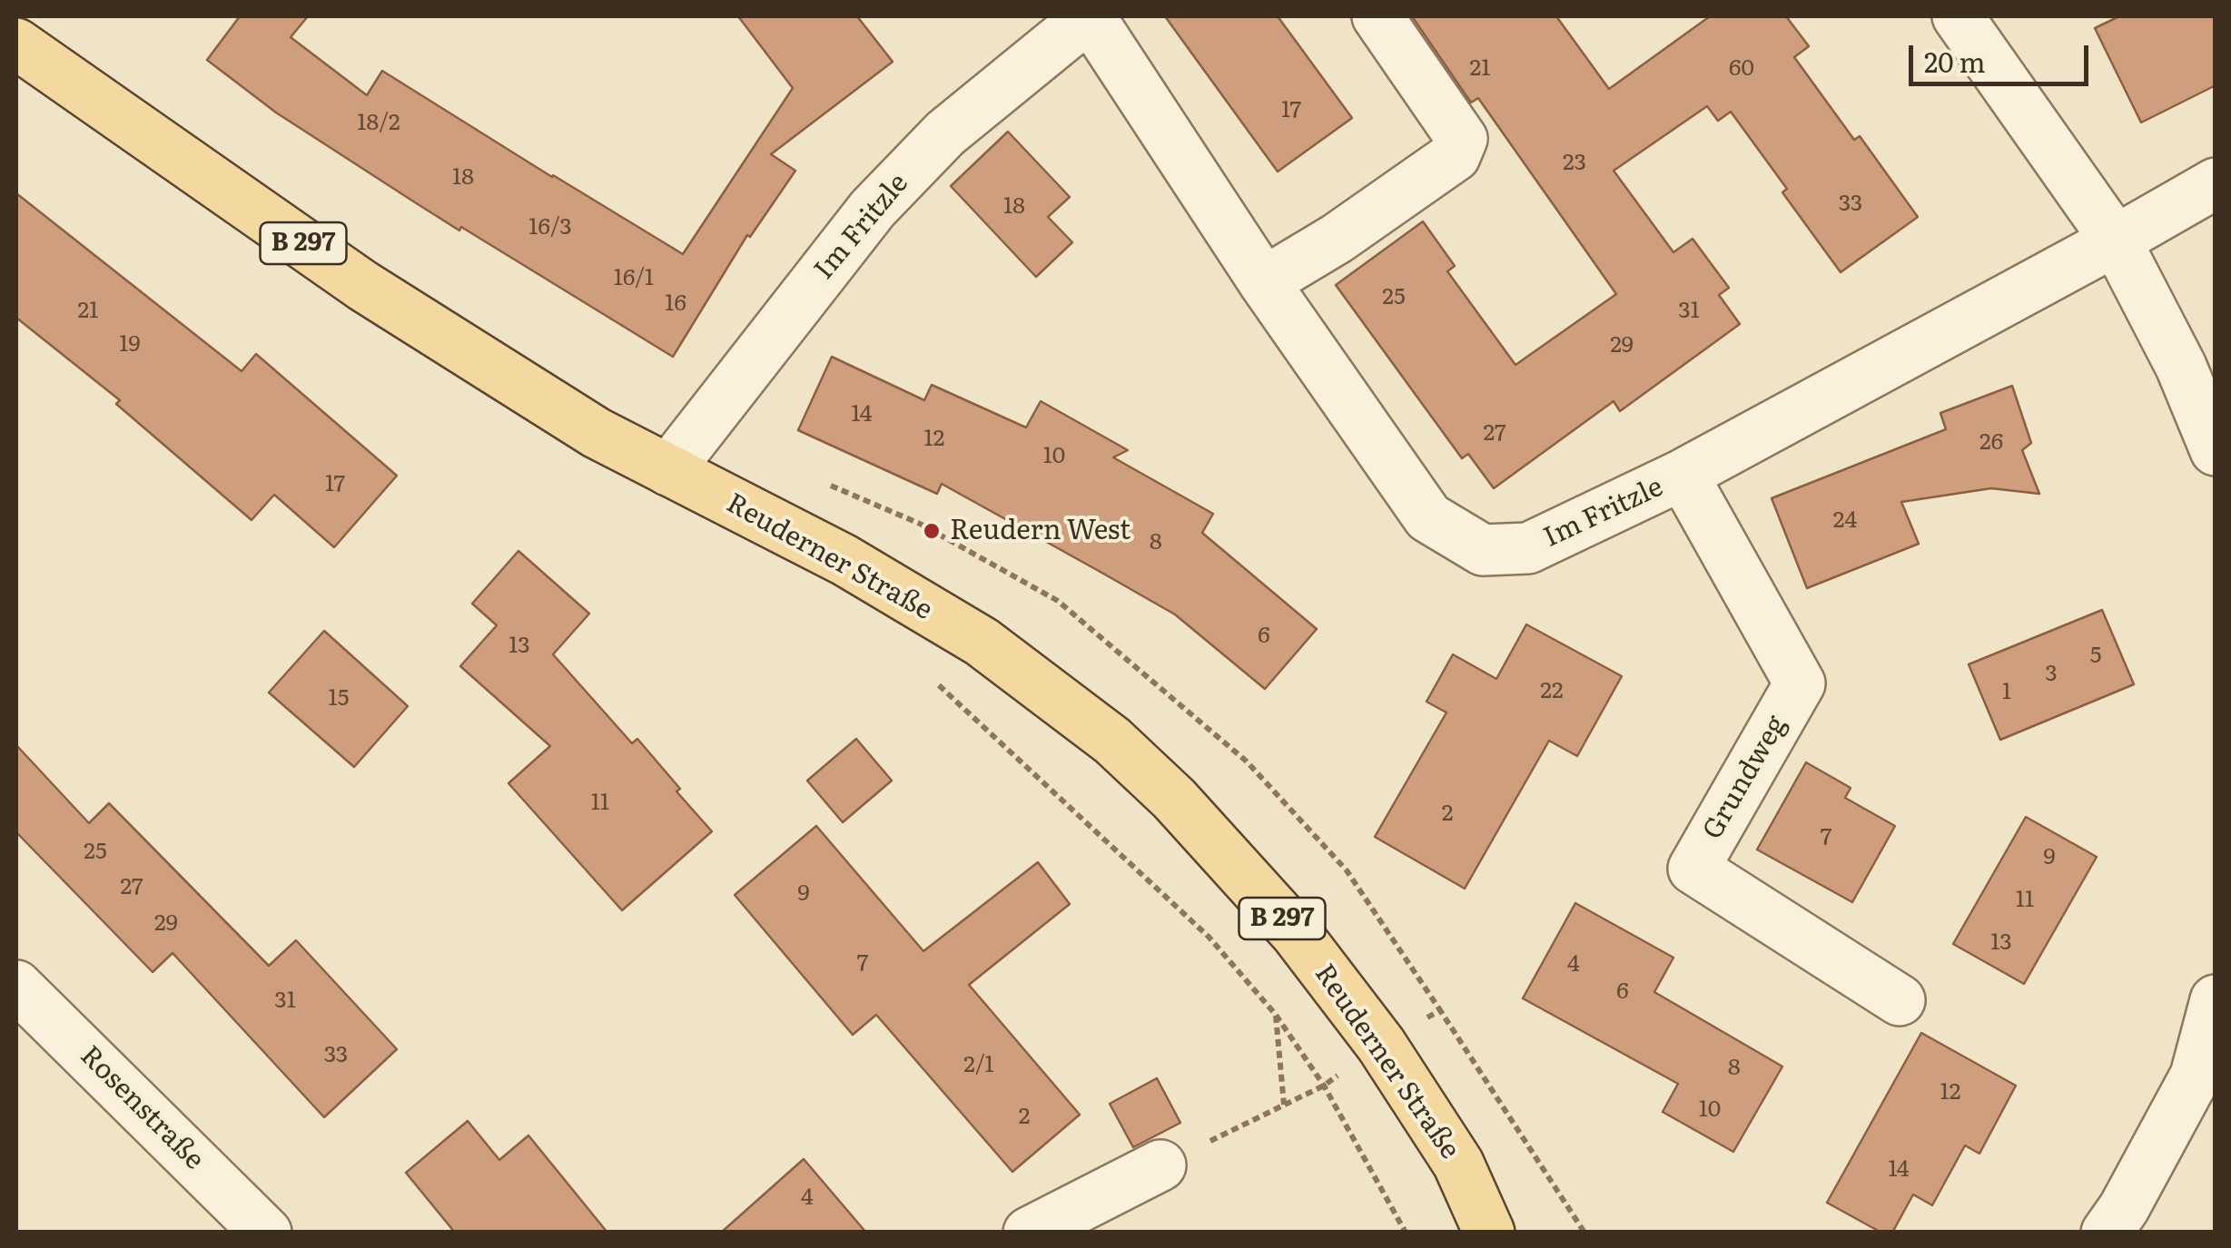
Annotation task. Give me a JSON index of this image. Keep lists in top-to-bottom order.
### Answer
{
  "streets": {
    "main road": ["B 297", "Reuderner Straße"],
    "street": ["Im Fritzle", "Grundweg", "Rosenstraße"]
  },
  "crossings": [
    ["Im Fritzle", "Reuderner Straße"],
    ["Im Fritzle", "Grundweg"]
  ],
  "places": ["Reudern West"],
  "house_numbers": [
    "21",
    "60",
    "17",
    "18/2",
    "23",
    "18",
    "33",
    "18",
    "16/3",
    "16/1",
    "25",
    "16",
    "21",
    "31",
    "19",
    "29",
    "14",
    "27",
    "12",
    "26",
    "10",
    "17",
    "24",
    "8",
    "6",
    "13",
    "5",
    "3",
    "22",
    "1",
    "15",
    "11",
    "2",
    "7",
    "25",
    "9",
    "27",
    "9",
    "11",
    "29",
    "13",
    "7",
    "4",
    "6",
    "31",
    "33",
    "2/1",
    "8",
    "12",
    "10",
    "2",
    "14",
    "4"
  ],
  "scale_bar": "20 m"
}
